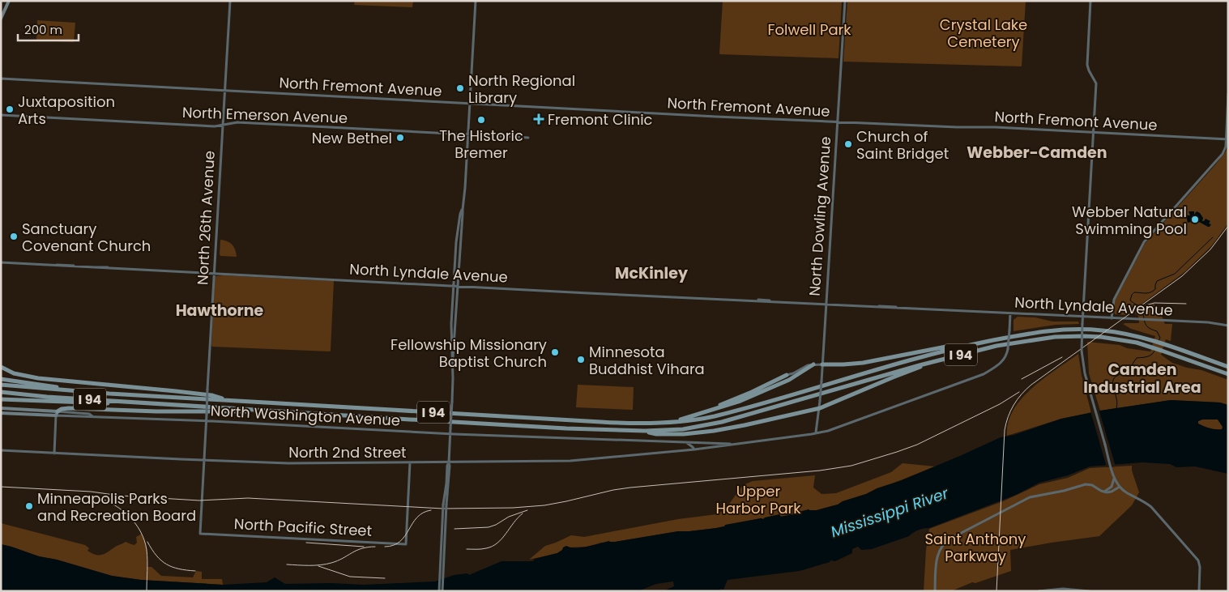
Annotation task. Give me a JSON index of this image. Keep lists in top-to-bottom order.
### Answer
{
  "streets": {
    "highway": ["I 94"],
    "main road": ["North Washington Avenue"],
    "street": [
      "North Fremont Avenue",
      "North Emerson Avenue",
      "North Dowling Avenue",
      "North 26th Avenue",
      "North Lyndale Avenue",
      "North 2nd Street",
      "North Pacific Street"
    ]
  },
  "crossings": [
    ["North Fremont Avenue", "North Dowling Avenue"],
    ["North Fremont Avenue", "North 26th Avenue"],
    ["North Emerson Avenue", "North 26th Avenue"],
    ["North Dowling Avenue", "North Lyndale Avenue"],
    ["North Dowling Avenue", "North Washington Avenue"],
    ["North 26th Avenue", "North Lyndale Avenue"],
    ["North 26th Avenue", "North Washington Avenue"],
    ["North 26th Avenue", "North 2nd Street"],
    ["North 26th Avenue", "North Pacific Street"],
    ["North Lyndale Avenue", "North Washington Avenue"],
    ["North Washington Avenue", "North 2nd Street"],
    ["North 2nd Street", "North Pacific Street"]
  ],
  "districts": [
    "Webber-Camden",
    "McKinley",
    "Hawthorne",
    "Camden Industrial Area"
  ],
  "water": ["Mississippi River"],
  "parks": [
    "Crystal Lake Cemetery",
    "Folwell Park",
    "Upper Harbor Park",
    "Saint Anthony Parkway"
  ],
  "places": {
    "other": [
      "North Regional Library",
      "Juxtaposition Arts",
      "The Historic Bremer",
      "New Bethel",
      "Church of Saint Bridget",
      "Webber Natural Swimming Pool",
      "Sanctuary Covenant Church",
      "Fellowship Missionary Baptist Church",
      "Minnesota Buddhist Vihara",
      "Minneapolis Parks and Recreation Board"
    ],
    "health": ["Fremont Clinic"]
  },
  "scale_bar": "200 m"
}
